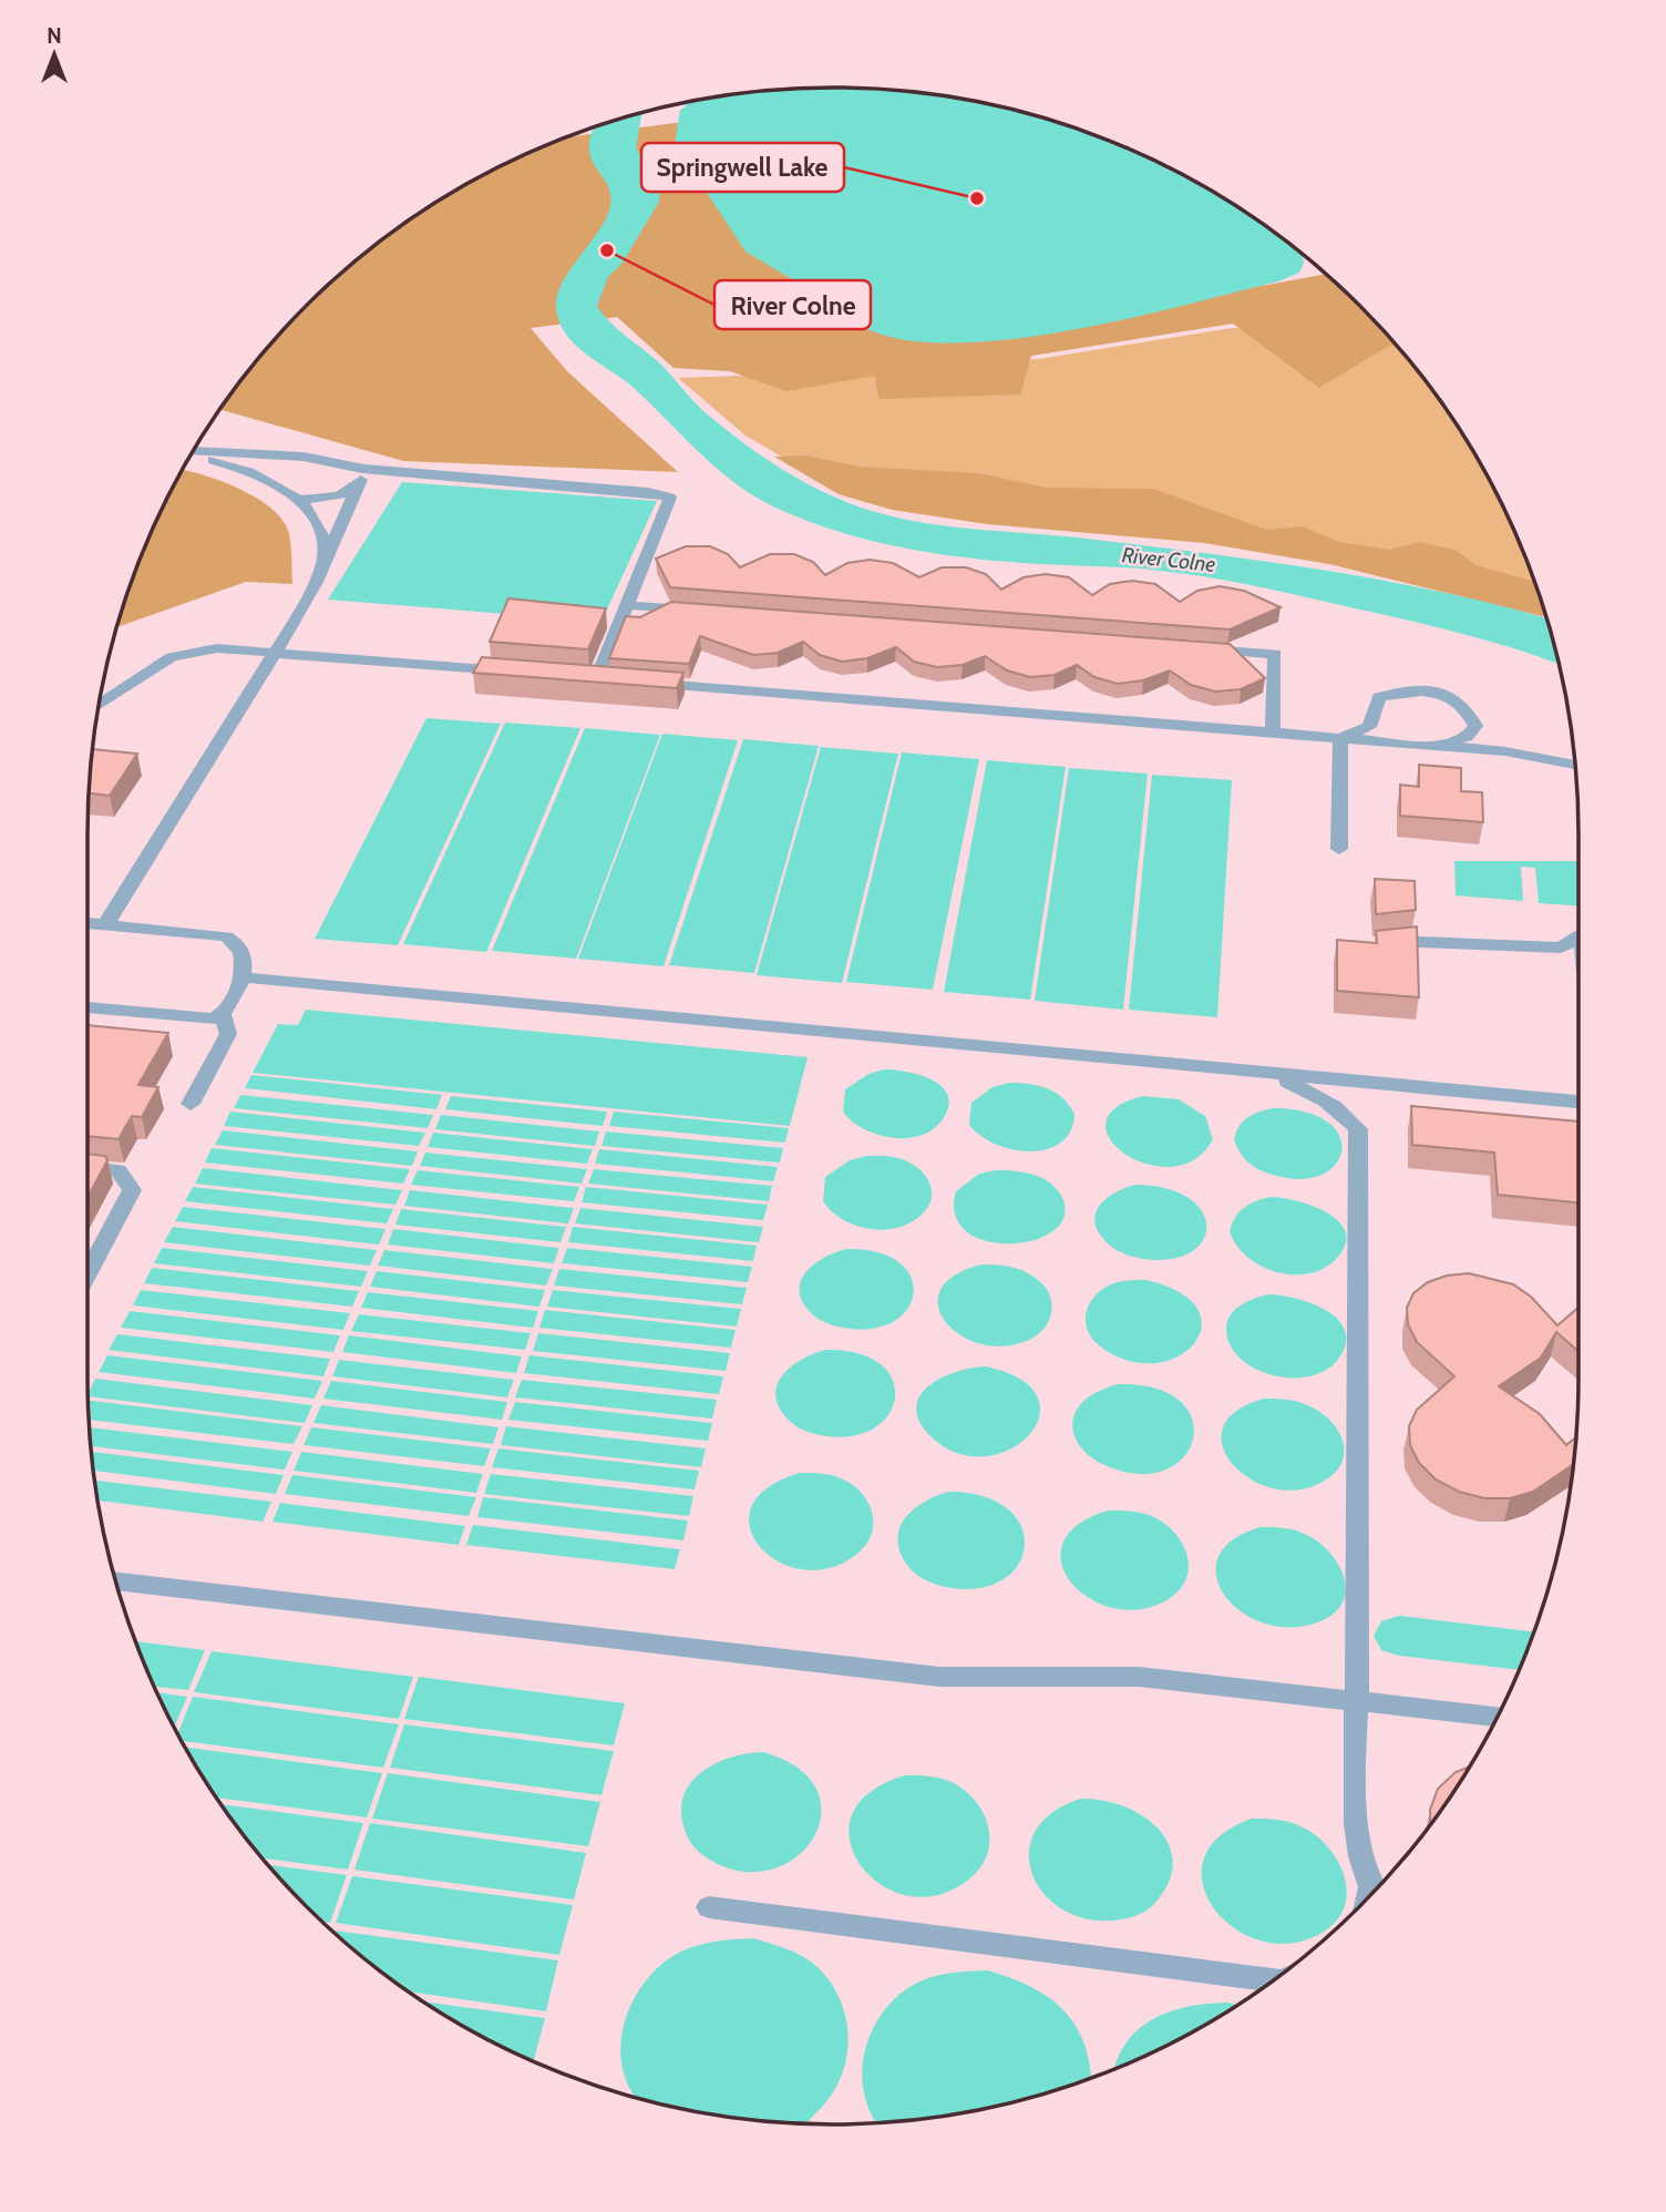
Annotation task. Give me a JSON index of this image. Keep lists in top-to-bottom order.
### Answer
{
  "water": ["River Colne"],
  "places": ["Springwell Lake", "River Colne"],
  "north": "top"
}
